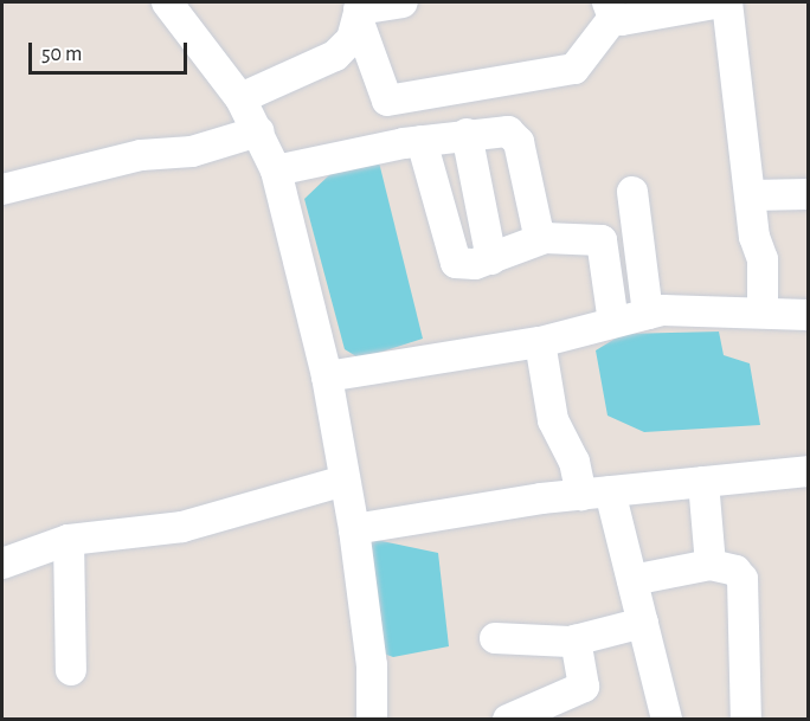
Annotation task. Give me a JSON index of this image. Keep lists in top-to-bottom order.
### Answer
{
  "scale_bar": "50 m"
}
